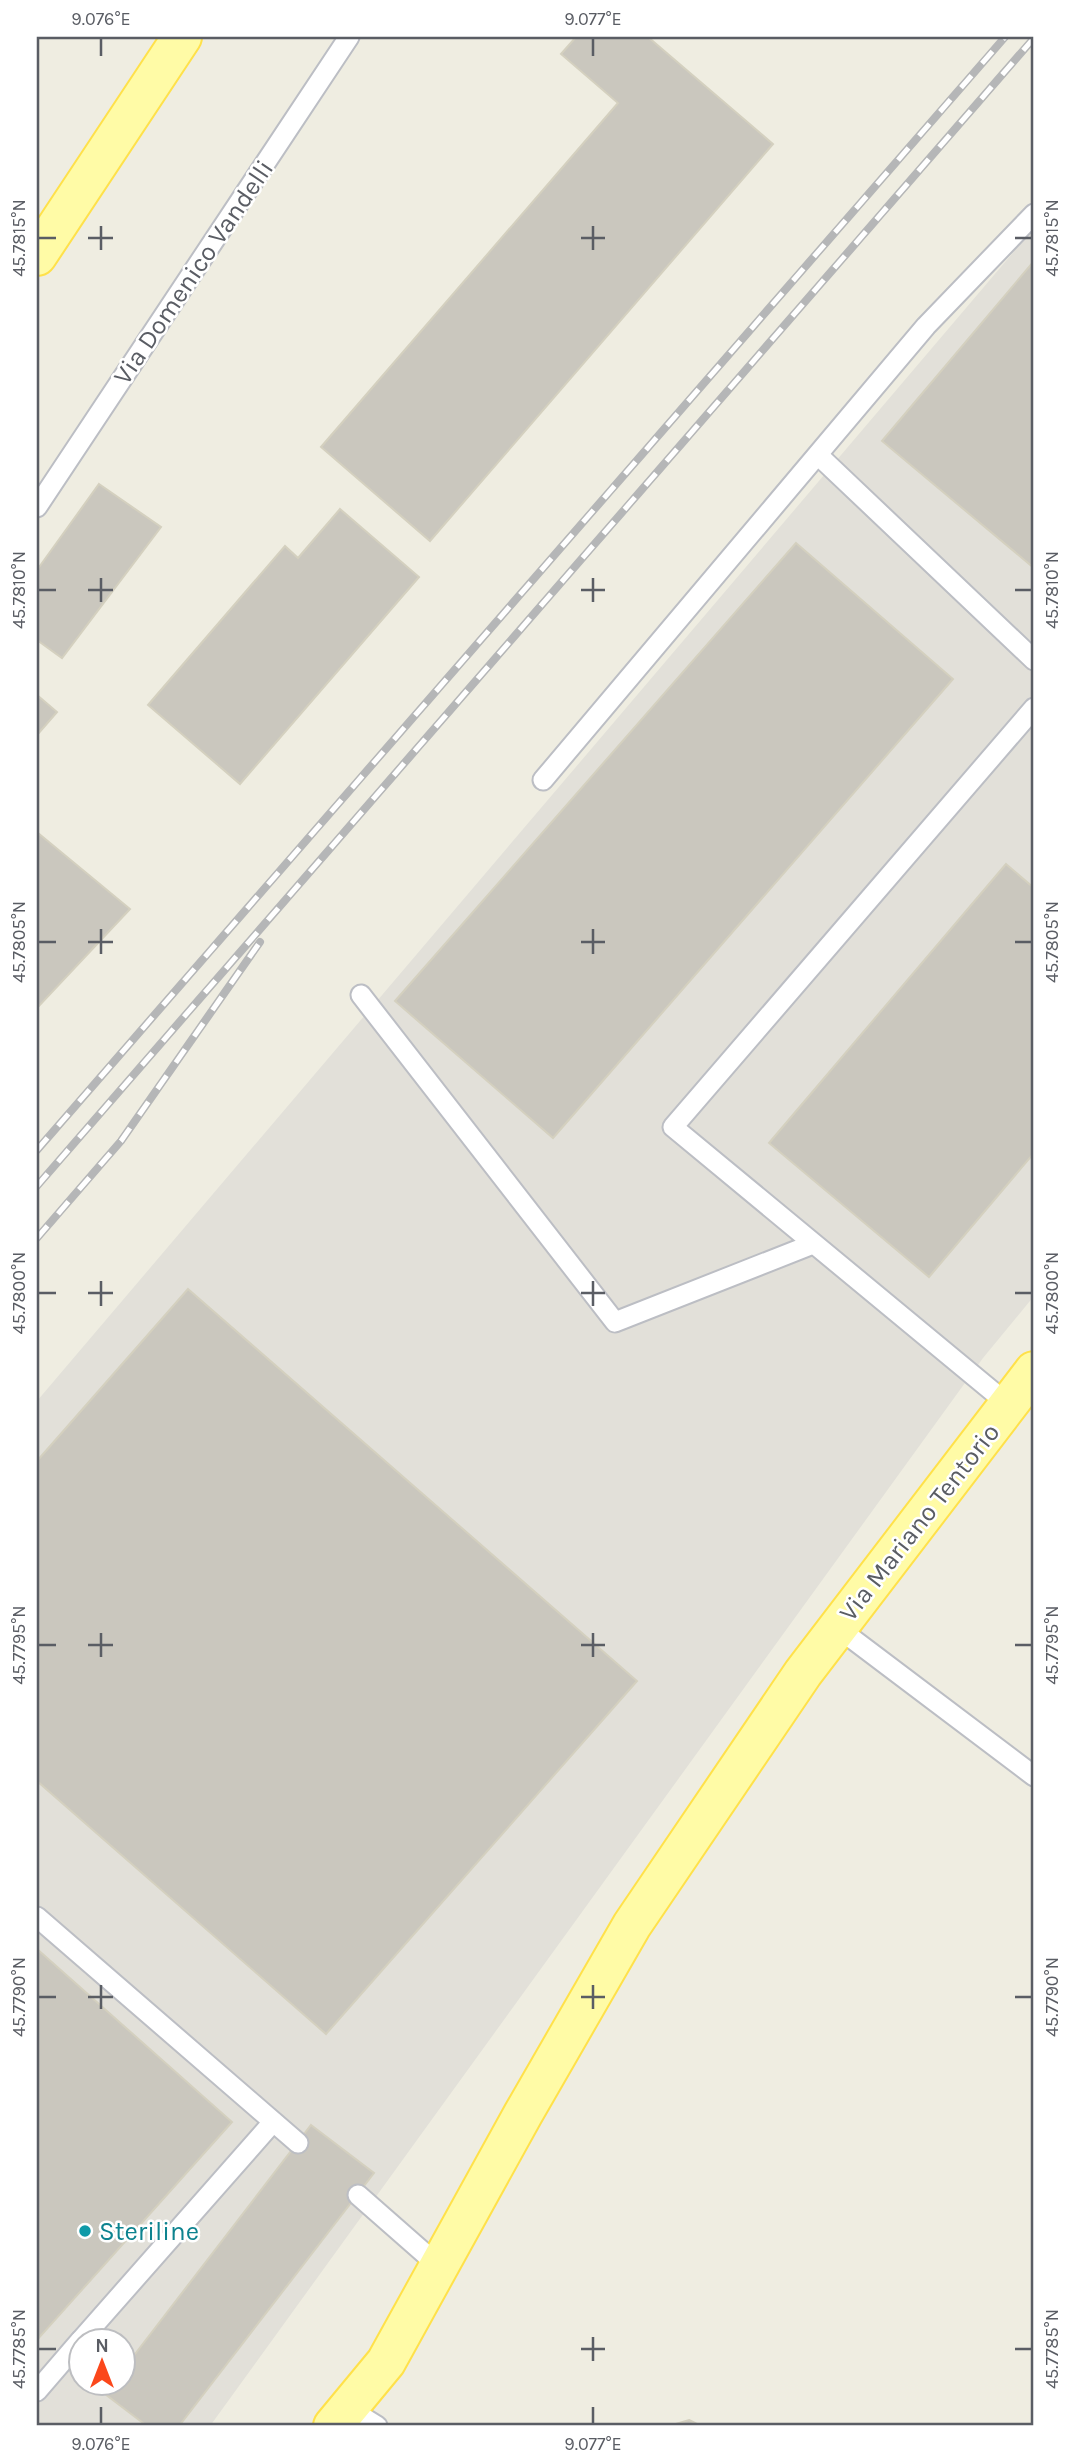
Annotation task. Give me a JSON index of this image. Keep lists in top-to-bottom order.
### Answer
{
  "streets": {
    "main road": ["Via Mariano Tentorio"],
    "lane": ["Via Domenico Vandelli"]
  },
  "places": ["Steriline"],
  "north": "top",
  "coordinates": [
    "9.076°E",
    "9.077°E",
    "45.7815°N",
    "45.7810°N",
    "45.7805°N",
    "45.7800°N",
    "45.7795°N",
    "45.7790°N",
    "45.7785°N"
  ]
}
